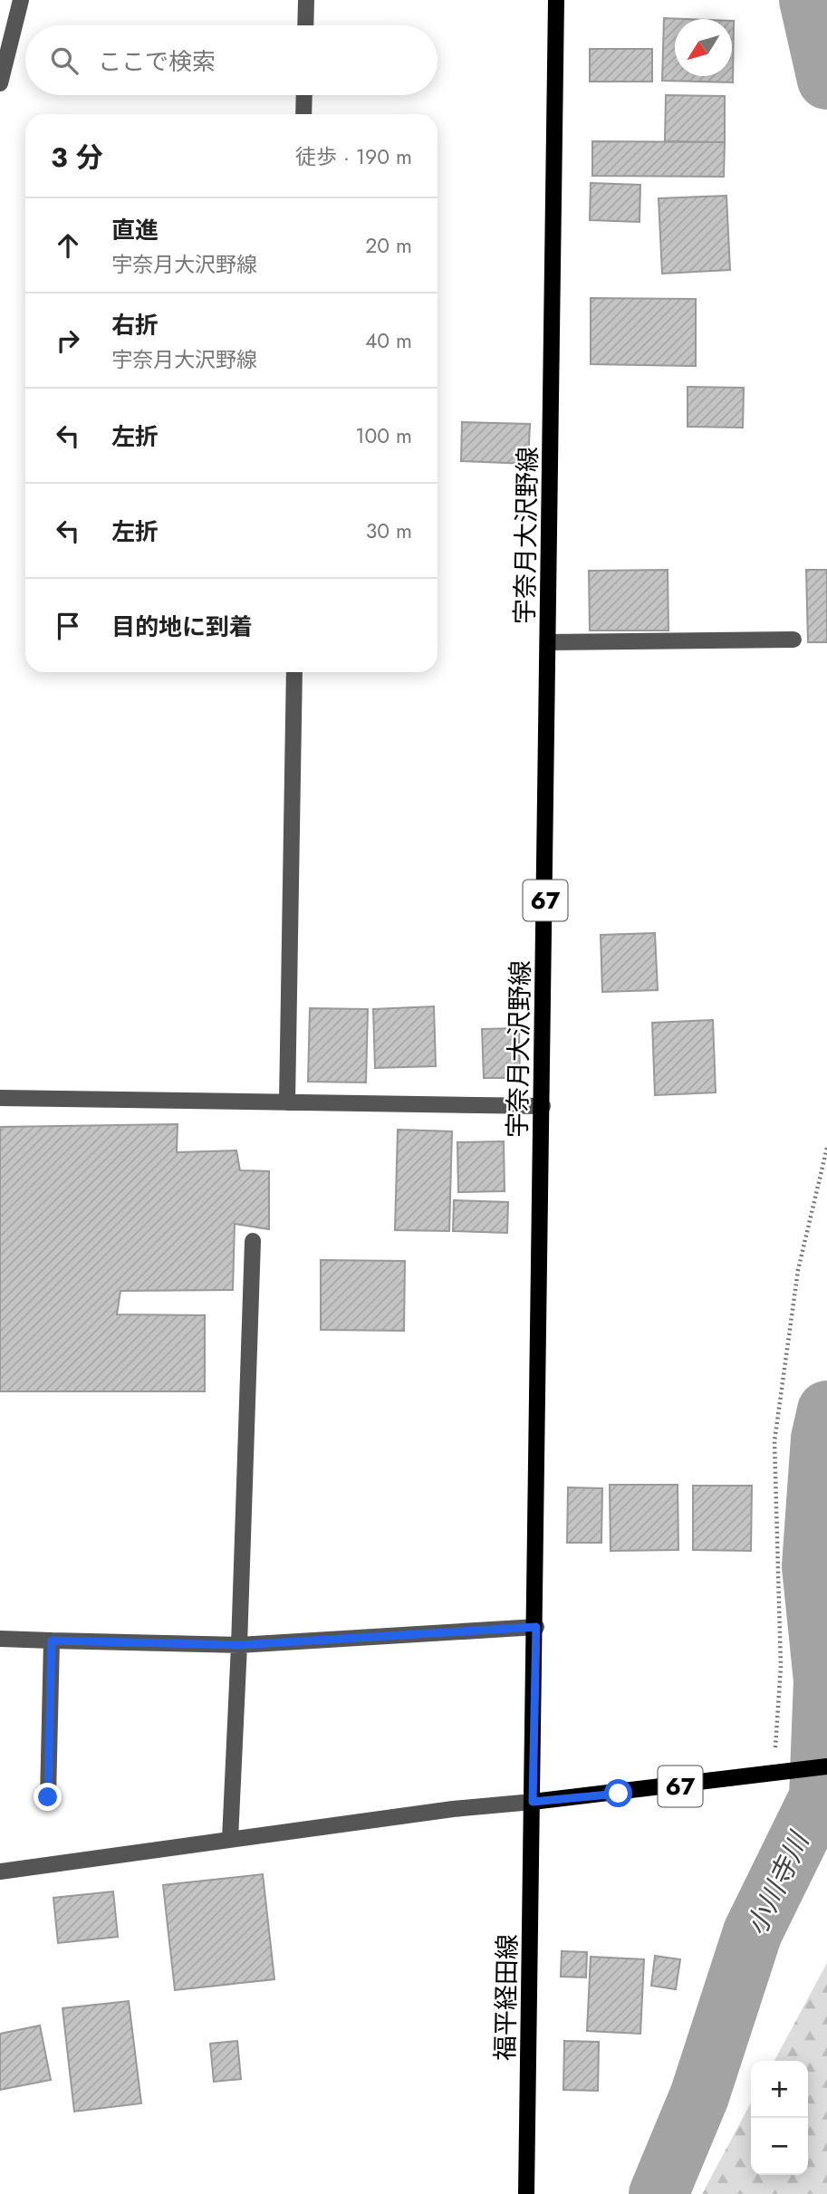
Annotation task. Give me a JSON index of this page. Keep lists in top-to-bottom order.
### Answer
{
  "streets": {
    "main road": ["宇奈月大沢野線", "67", "福平経田線"]
  },
  "crossings": [
    ["宇奈月大沢野線", "67"],
    ["宇奈月大沢野線", "福平経田線"],
    ["67", "福平経田線"]
  ],
  "water": ["小川寺川"],
  "north": "bottom left",
  "page": {
    "search": "ここで検索",
    "heading": ["3 分", "徒歩 · 190 m"],
    "list": [
      ["直進", "宇奈月大沢野線", "20 m"],
      ["右折", "宇奈月大沢野線", "40 m"],
      ["左折", "100 m"],
      ["左折", "30 m"],
      "目的地に到着"
    ],
    "map_buttons": ["+", "−"]
  }
}
